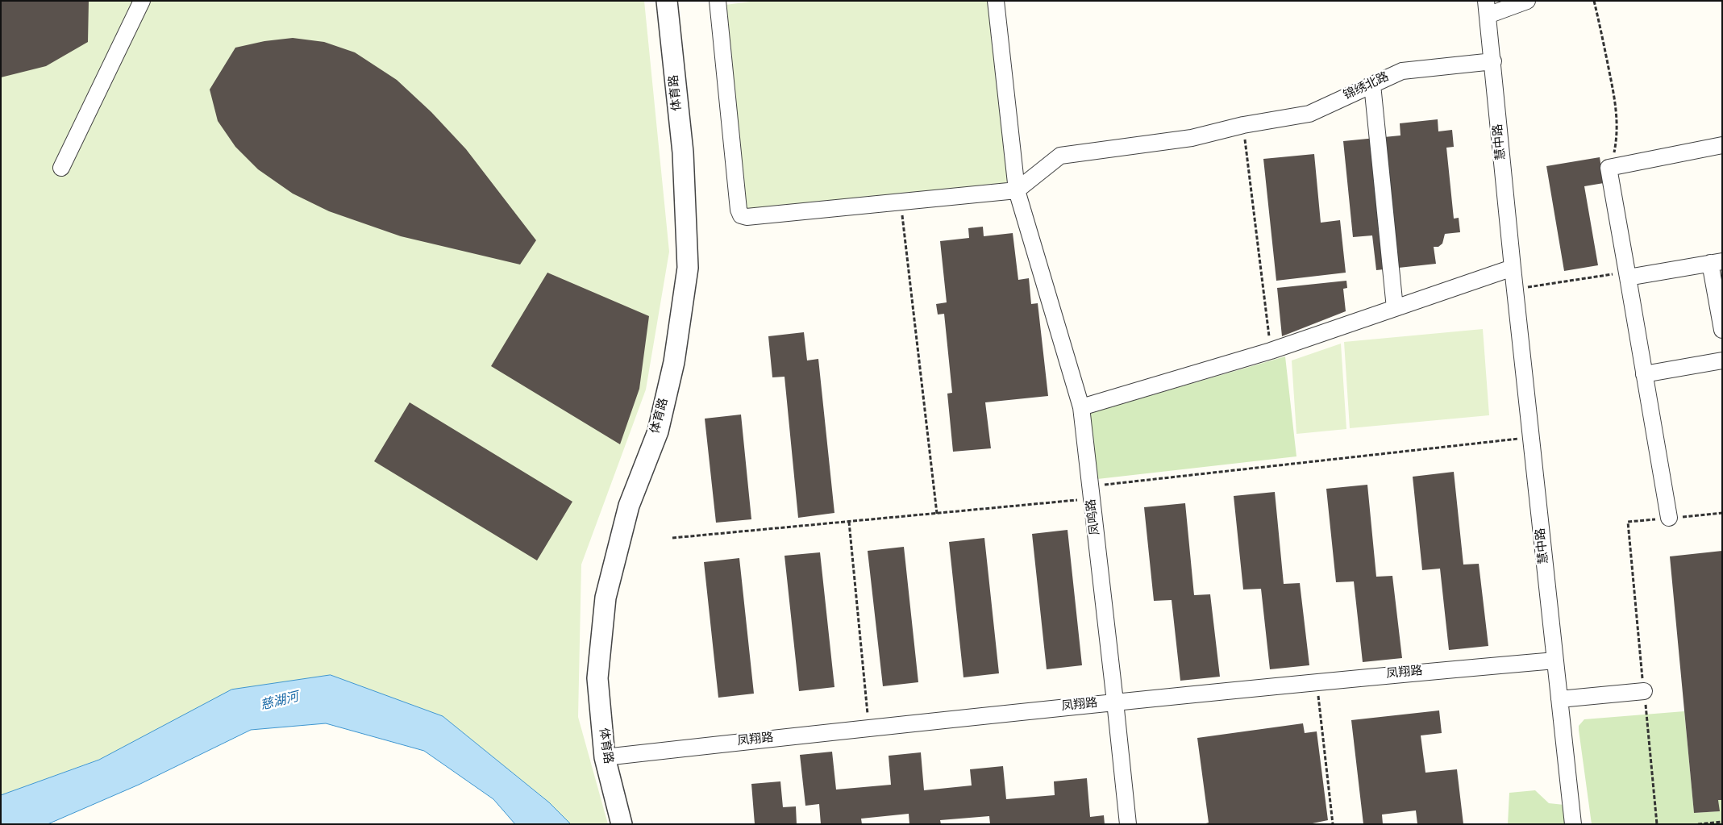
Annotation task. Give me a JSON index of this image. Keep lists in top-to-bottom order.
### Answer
{
  "streets": {
    "street": [
      "锦绣北路",
      "体育路",
      "慧中路",
      "凤鸣路",
      "凤翔路"
    ]
  },
  "crossings": [
    ["锦绣北路", "慧中路"],
    ["锦绣北路", "凤鸣路"],
    ["体育路", "凤翔路"],
    ["慧中路", "凤翔路"],
    ["凤鸣路", "凤翔路"]
  ],
  "water": ["慈湖河"]
}
